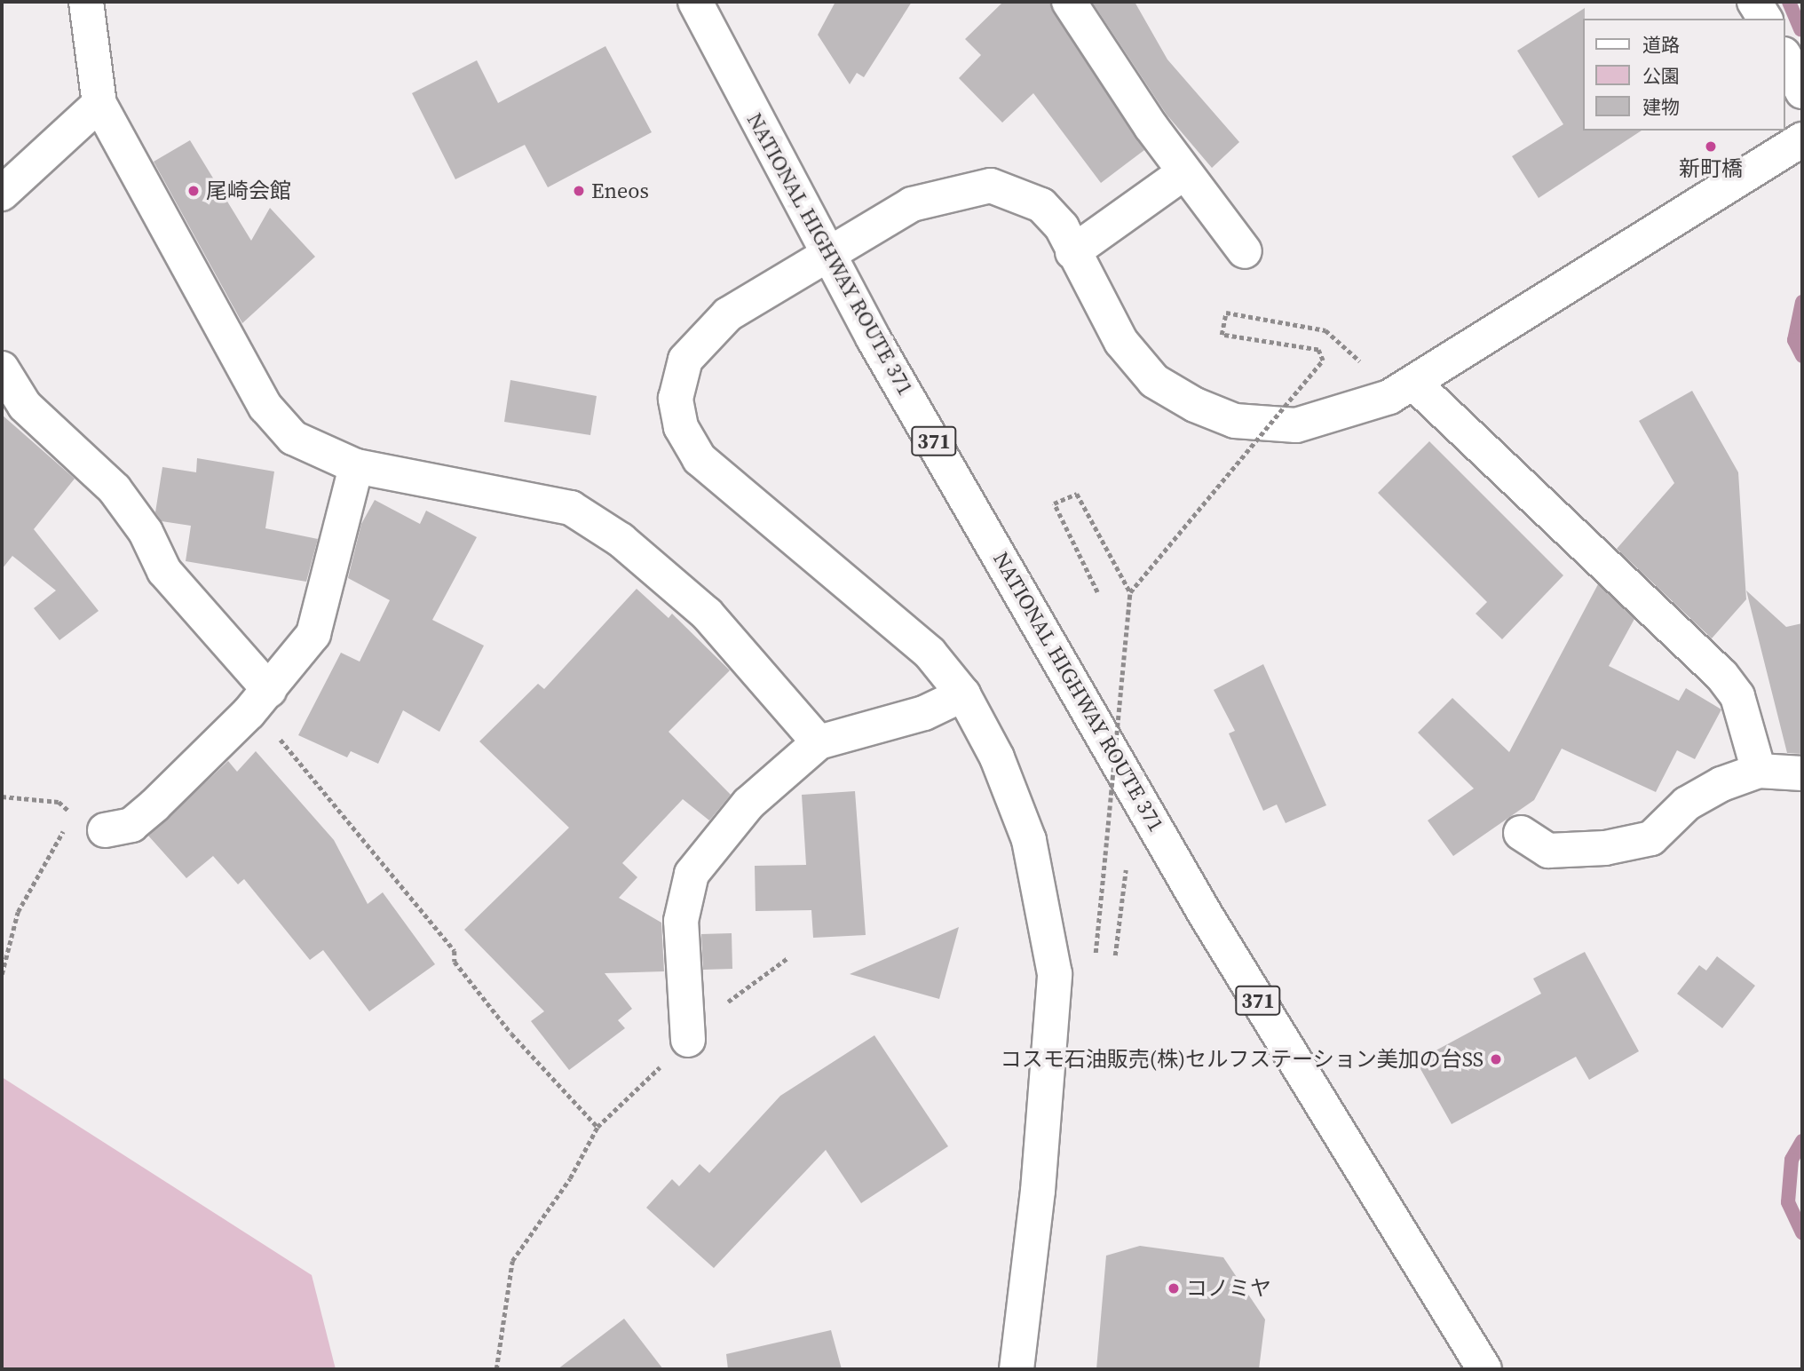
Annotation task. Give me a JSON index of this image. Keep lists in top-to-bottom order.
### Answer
{
  "streets": {
    "main road": ["NATIONAL HIGHWAY ROUTE 371", "371"]
  },
  "places": [
    "新町橋",
    "尾崎会館",
    "Eneos",
    "コスモ石油販売(株)セルフステーション美加の台SS",
    "コノミヤ"
  ],
  "legend": ["道路", "公園", "建物"]
}
